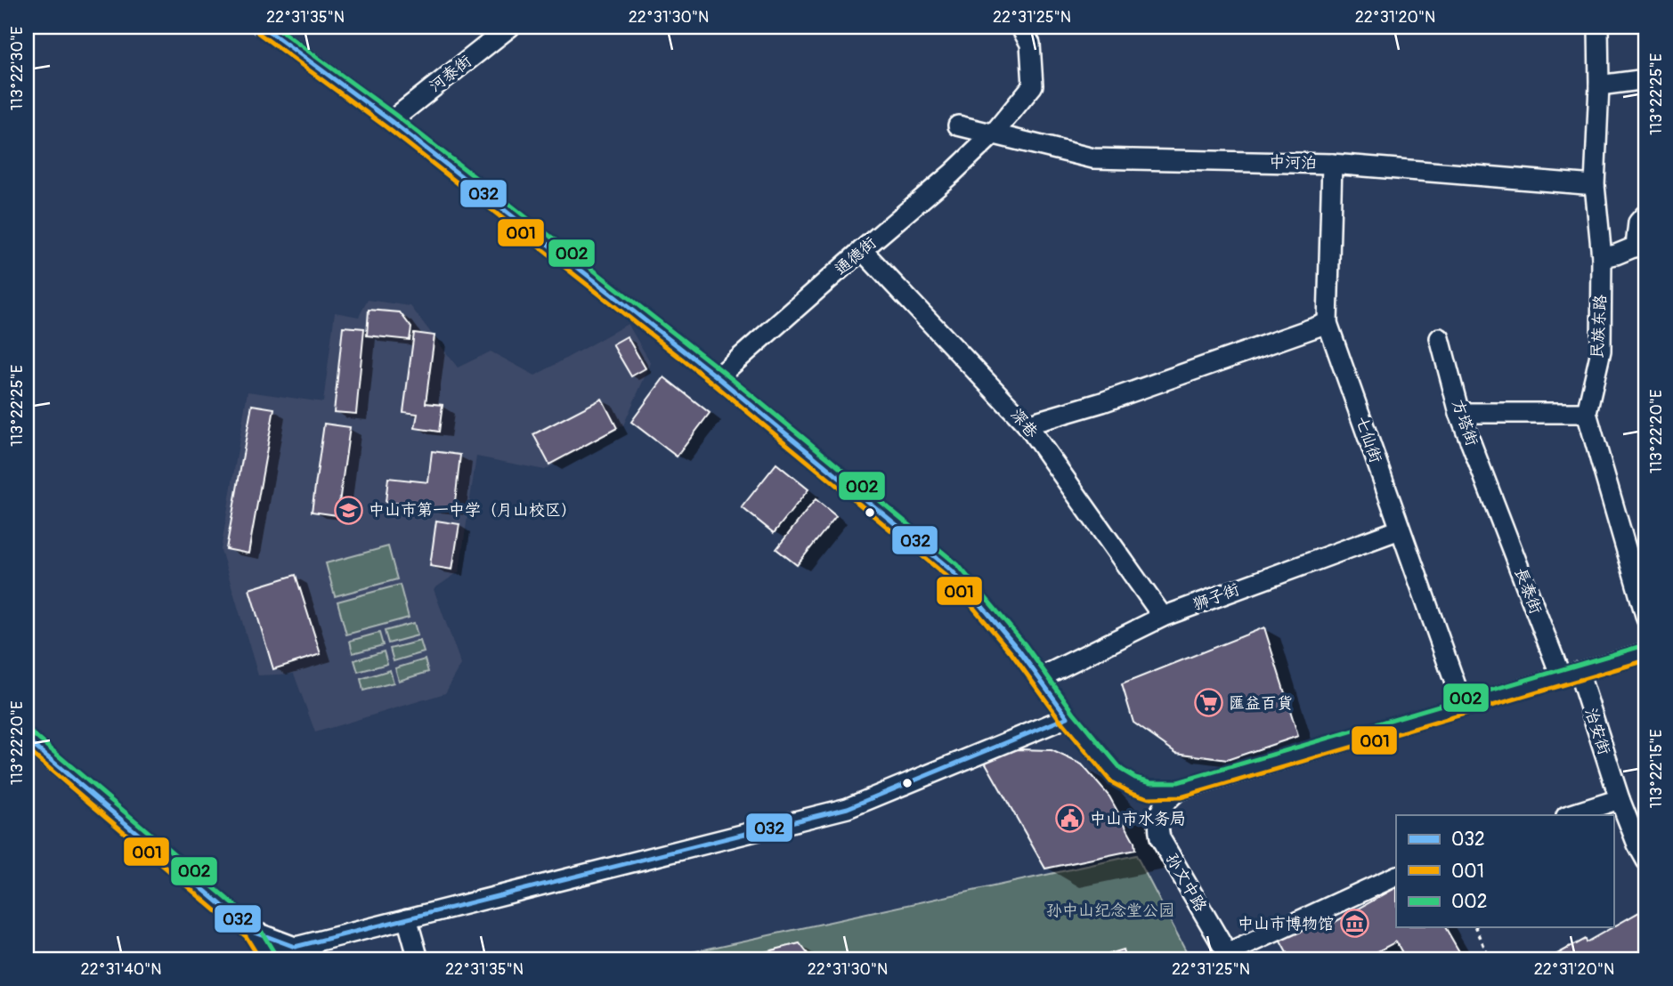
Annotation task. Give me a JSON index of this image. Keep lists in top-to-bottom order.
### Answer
{
  "streets": {
    "street": [
      "河泰街",
      "中河泊",
      "通德街",
      "民族东路",
      "方塔街",
      "深巷",
      "七仙街",
      "長泰街",
      "狮子街",
      "治安街",
      "孙文中路"
    ]
  },
  "crossings": [
    ["中河泊", "通德街"],
    ["中河泊", "民族东路"],
    ["中河泊", "七仙街"],
    ["通德街", "深巷"],
    ["方塔街", "長泰街"],
    ["深巷", "狮子街"],
    ["七仙街", "狮子街"],
    ["長泰街", "治安街"]
  ],
  "parks": ["孙中山纪念堂公园"],
  "places": {
    "school or university": ["中山市第一中学（月山校区）"],
    "supermarket": ["匯益百貨"],
    "public building": ["中山市水务局"],
    "museum": ["中山市博物馆"]
  },
  "lines": ["transit line 032", "transit line 002", "transit line 001"],
  "legend": ["032", "001", "002"],
  "coordinates": [
    "22°31'35\"N",
    "22°31'30\"N",
    "22°31'25\"N",
    "22°31'20\"N",
    "113°22'30\"E",
    "113°22'25\"E",
    "113°22'20\"E",
    "113°22'15\"E",
    "22°31'40\"N"
  ]
}
